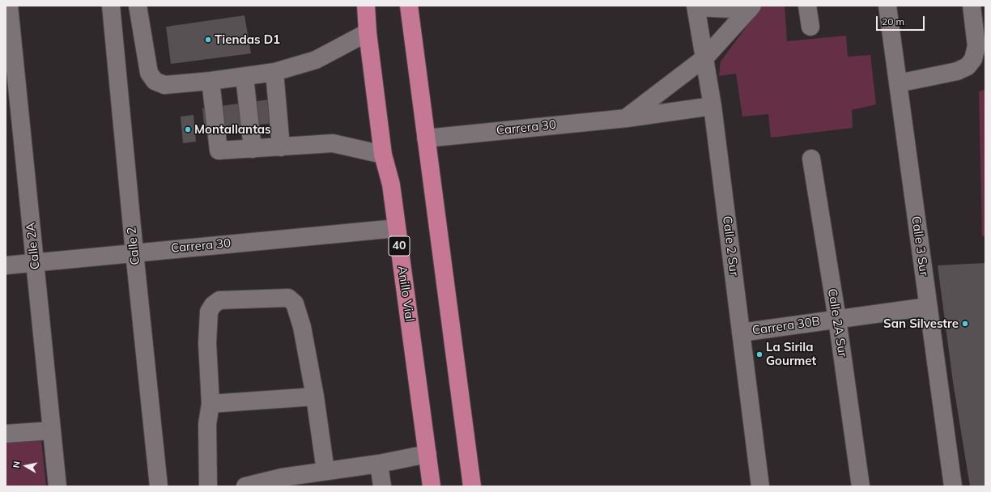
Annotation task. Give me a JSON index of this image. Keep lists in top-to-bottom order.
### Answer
{
  "streets": {
    "highway": ["40", "Anillo Vial"],
    "street": [
      "Carrera 30",
      "Calle 2A",
      "Calle 2",
      "Calle 2 Sur",
      "Calle 3 Sur",
      "Calle 2A Sur",
      "Carrera 30B"
    ]
  },
  "crossings": [
    ["Carrera 30", "Calle 2A"],
    ["Carrera 30", "Calle 2"],
    ["Carrera 30", "Calle 2 Sur"],
    ["Carrera 30", "Anillo Vial"],
    ["Calle 2 Sur", "Carrera 30B"],
    ["Calle 3 Sur", "Carrera 30B"],
    ["Calle 2A Sur", "Carrera 30B"]
  ],
  "places": [
    "Tiendas D1",
    "Montallantas",
    "San Silvestre",
    "La Sirila Gourmet"
  ],
  "scale_bar": "20 m",
  "north": "left"
}
